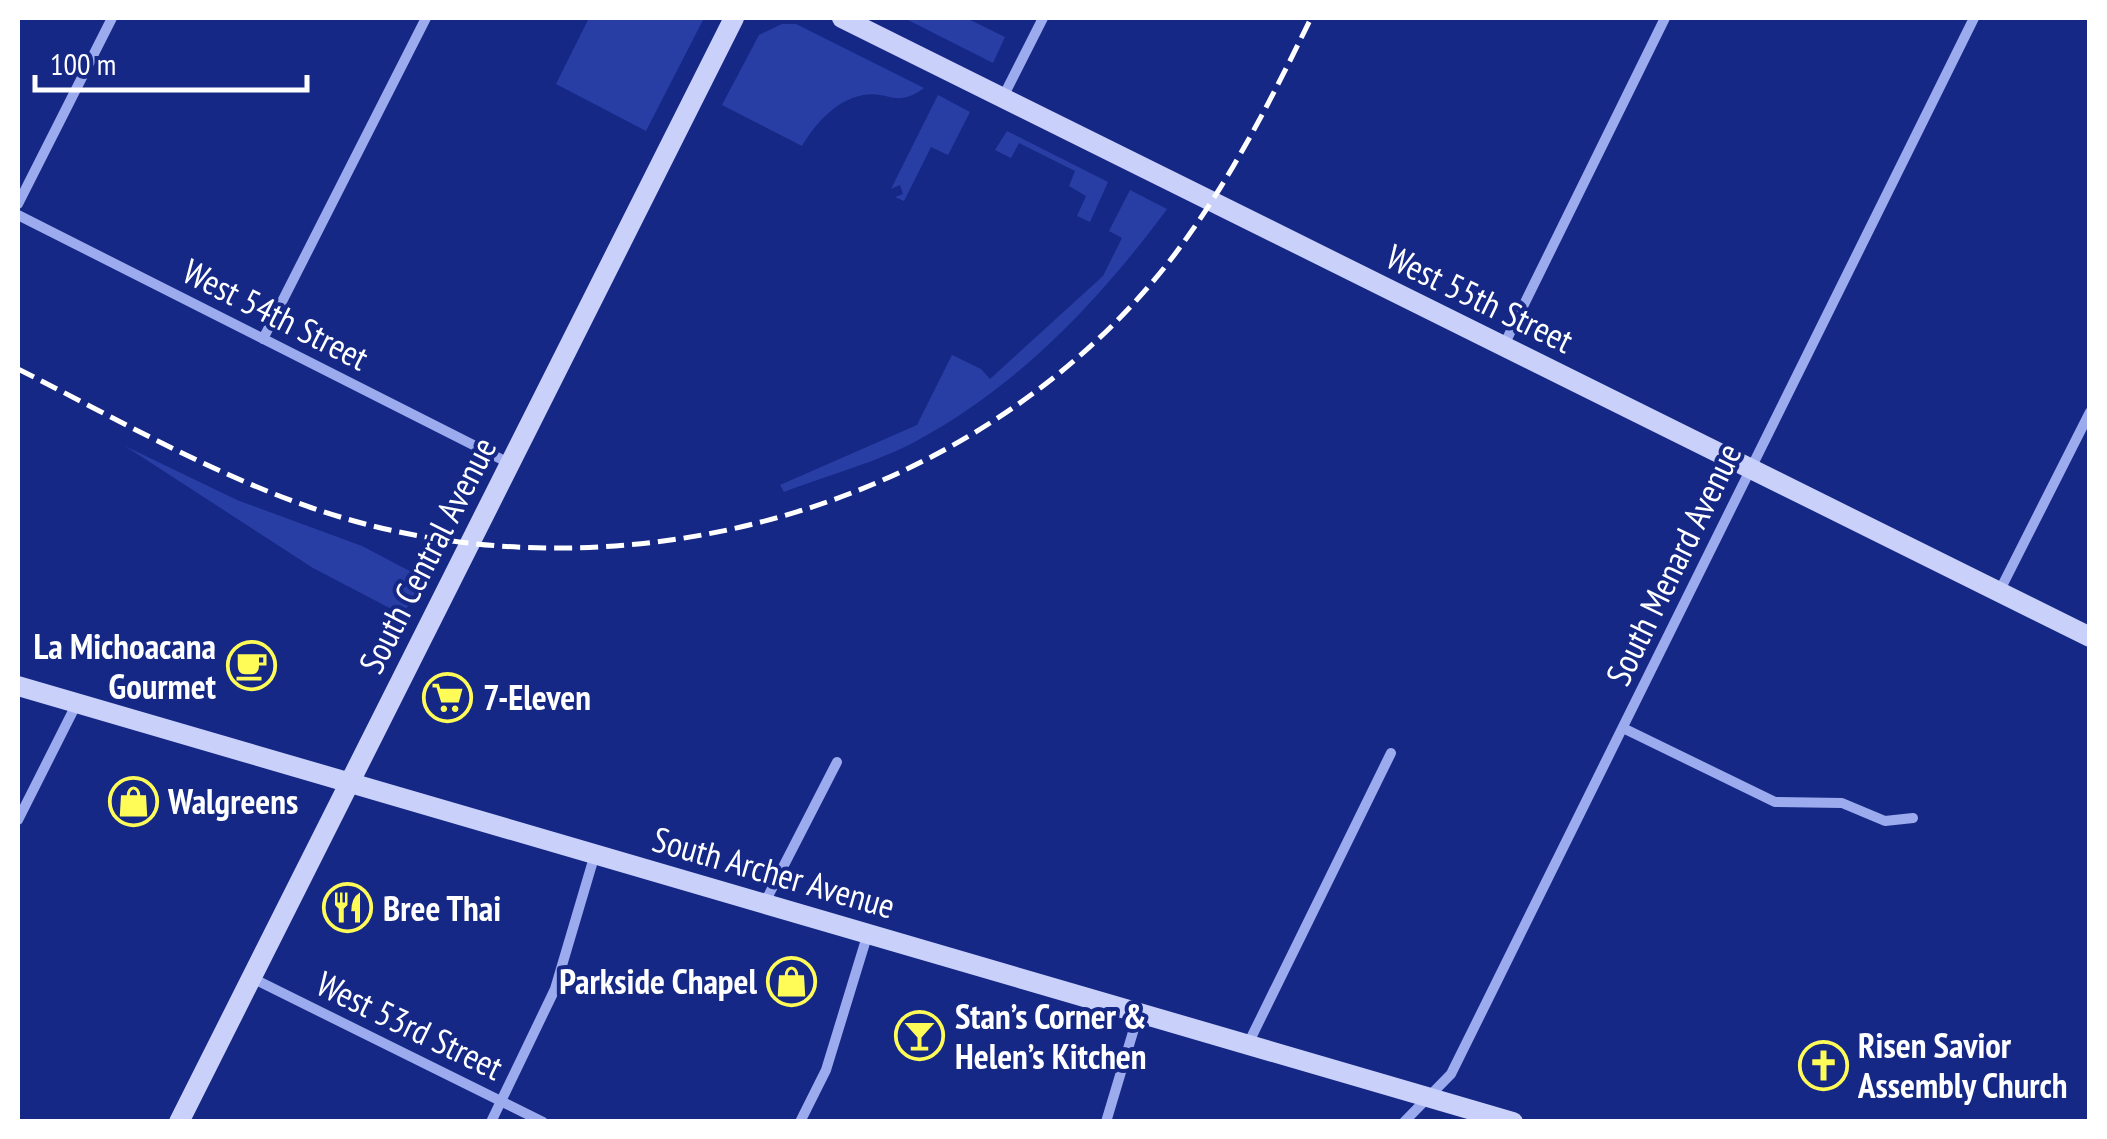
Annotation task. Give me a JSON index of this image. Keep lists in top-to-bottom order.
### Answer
{
  "streets": {
    "main road": ["West 55th Street", "South Central Avenue", "South Archer Avenue"],
    "street": ["West 54th Street", "South Menard Avenue", "West 53rd Street"]
  },
  "crossings": [
    ["West 55th Street", "South Menard Avenue"],
    ["West 54th Street", "South Central Avenue"],
    ["South Central Avenue", "South Archer Avenue"],
    ["South Central Avenue", "West 53rd Street"],
    ["South Menard Avenue", "South Archer Avenue"]
  ],
  "places": {
    "cafe": ["La Michoacana Gourmet"],
    "supermarket": ["7-Eleven"],
    "shop": ["Walgreens", "Parkside Chapel"],
    "restaurant": ["Bree Thai"],
    "bar": ["Stan’s Corner & Helen’s Kitchen"],
    "church": ["Risen Savior Assembly Church"]
  },
  "scale_bar": "100 m"
}
